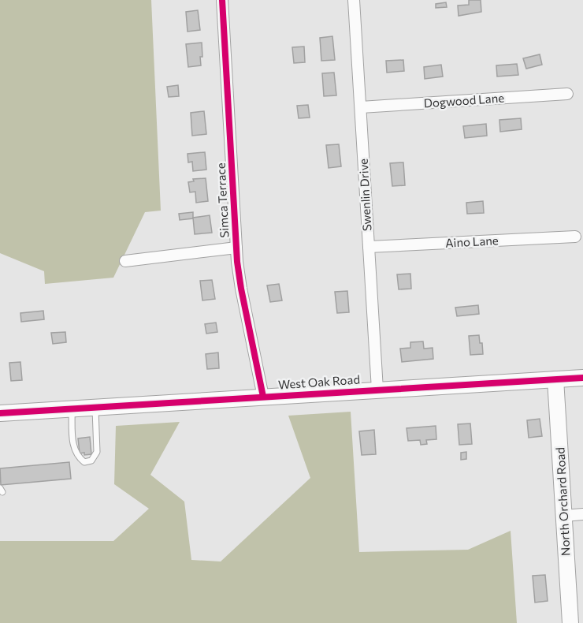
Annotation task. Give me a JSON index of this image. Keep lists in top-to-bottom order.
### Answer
{
  "streets": {
    "street": [
      "Dogwood Lane",
      "Swenlin Drive",
      "Simca Terrace",
      "Aino Lane",
      "West Oak Road",
      "North Orchard Road"
    ]
  },
  "crossings": [
    ["Dogwood Lane", "Swenlin Drive"],
    ["Swenlin Drive", "Aino Lane"],
    ["Swenlin Drive", "West Oak Road"],
    ["Simca Terrace", "West Oak Road"],
    ["West Oak Road", "North Orchard Road"]
  ]
}
